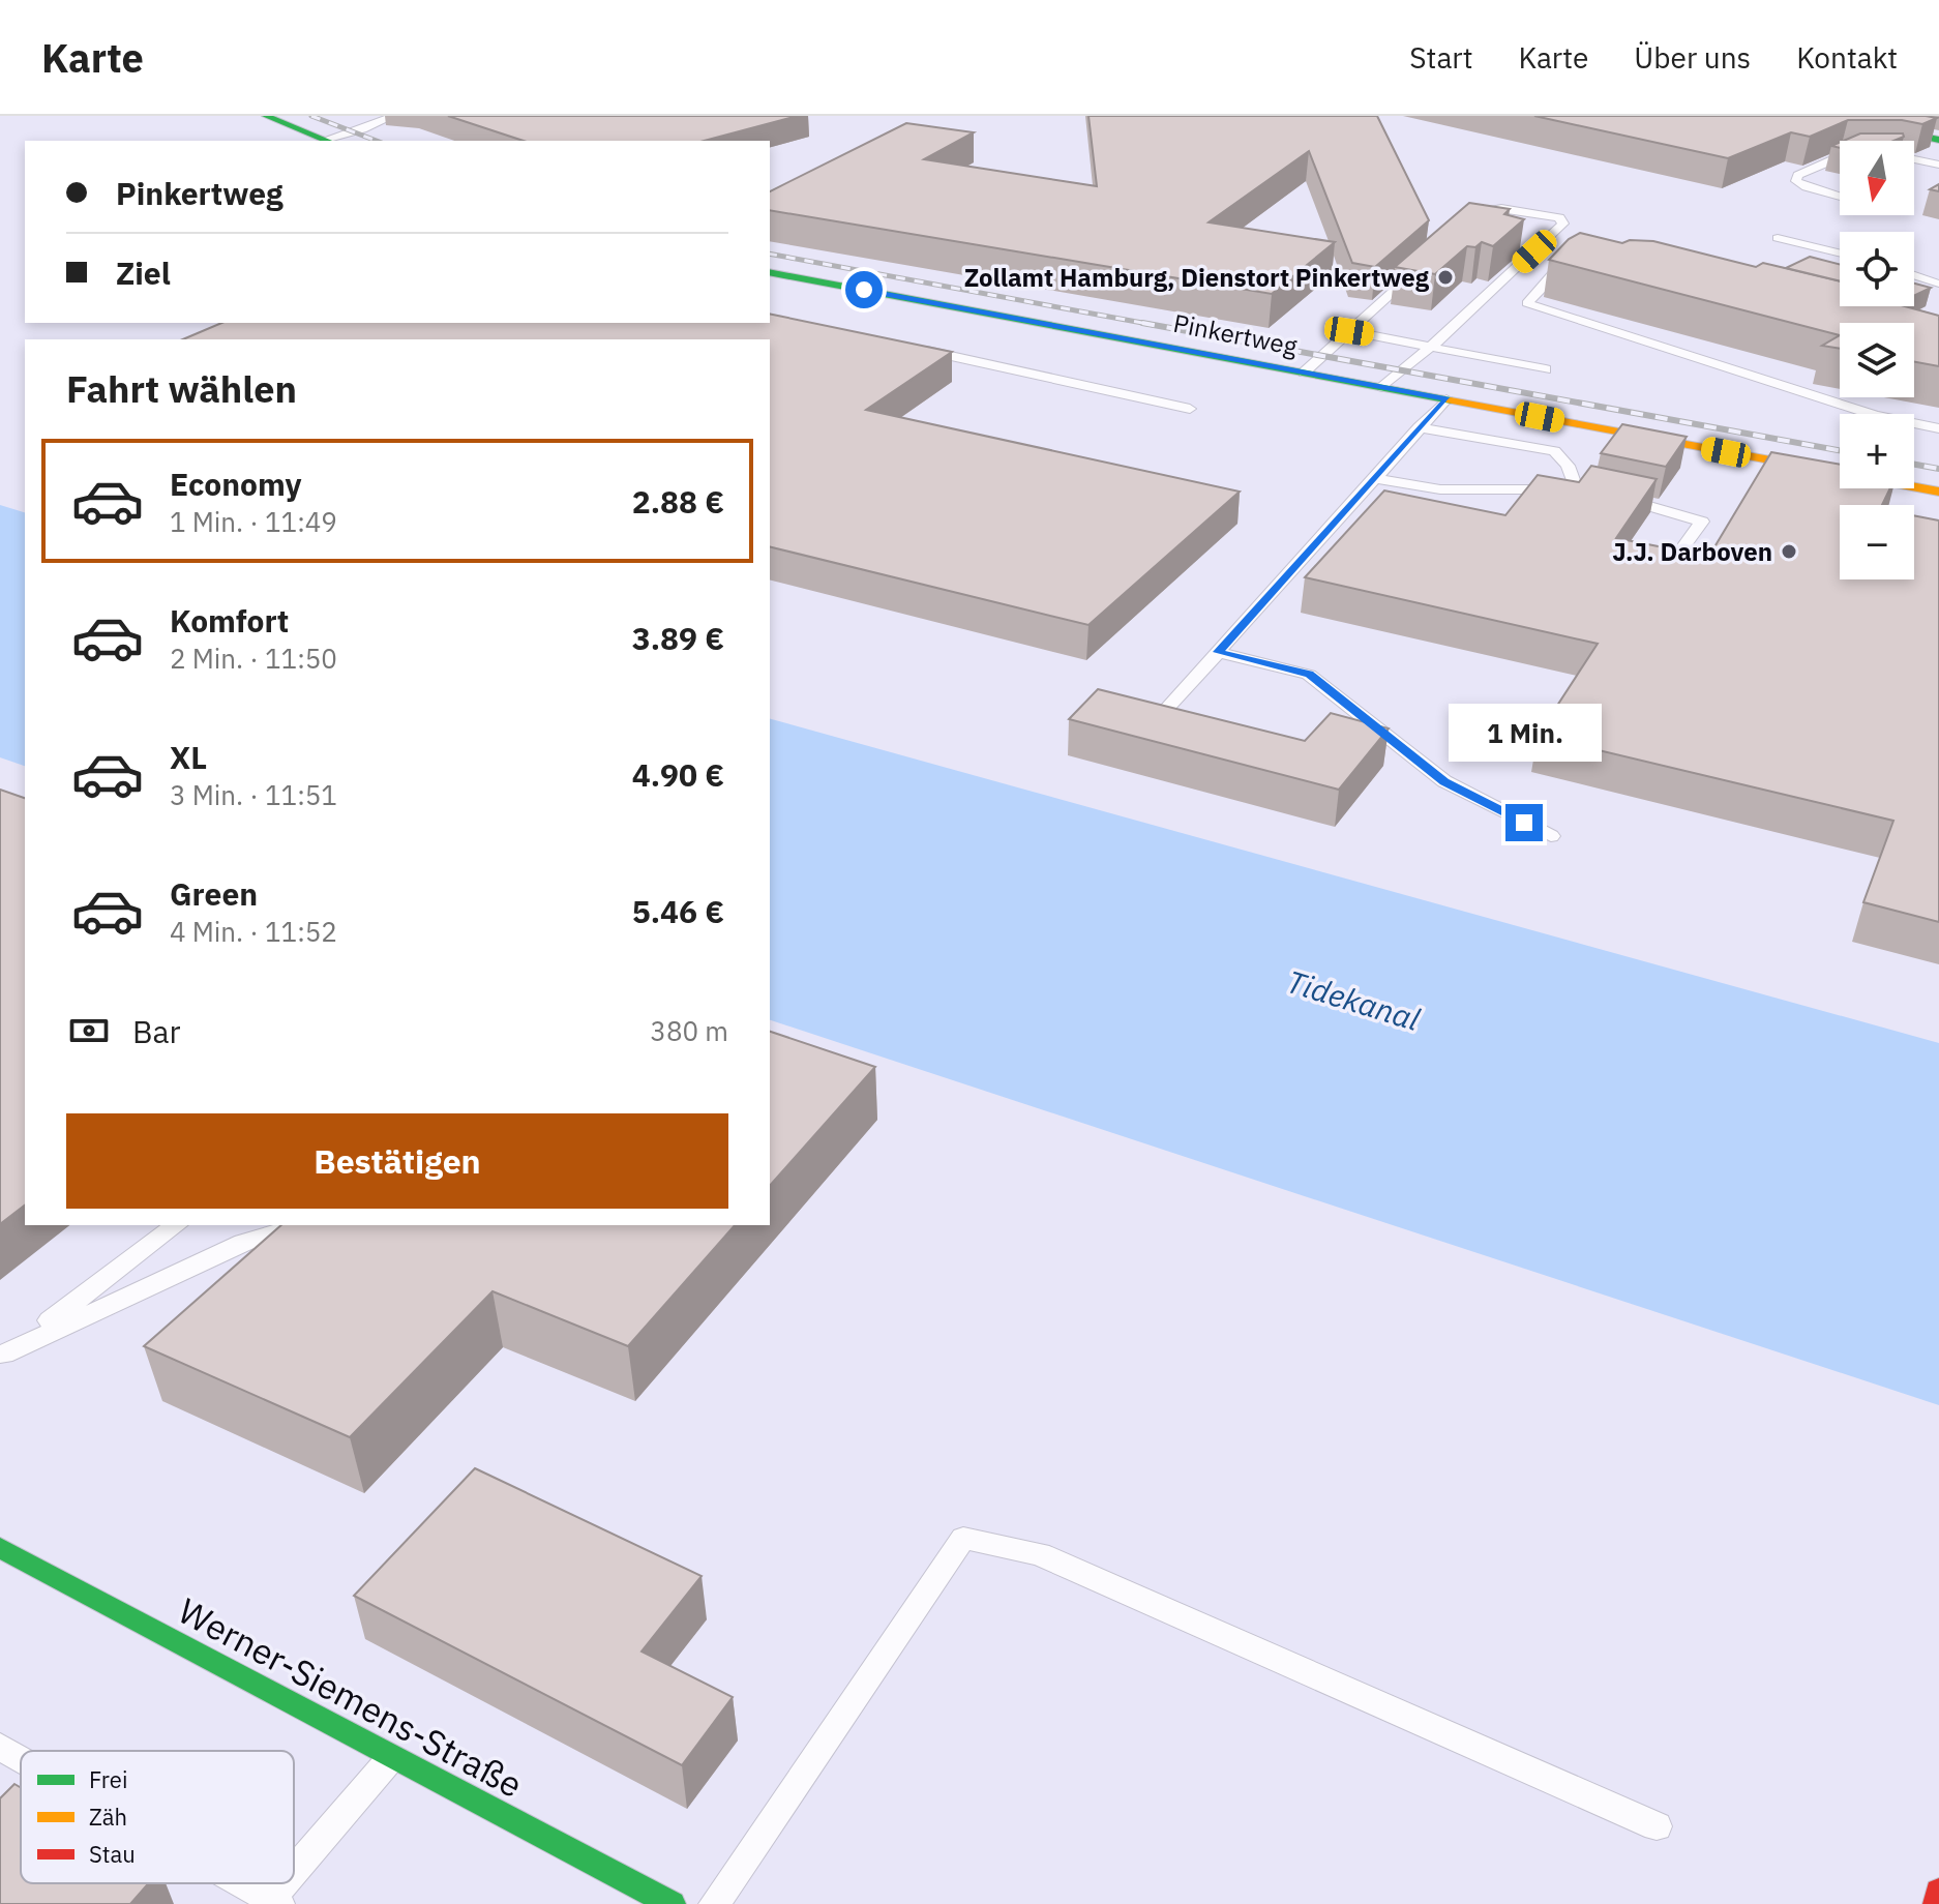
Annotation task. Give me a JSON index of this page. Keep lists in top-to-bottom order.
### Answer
{
  "streets": {
    "street": ["Pinkertweg", "Werner-Siemens-Straße"]
  },
  "water": ["Tidekanal"],
  "places": ["Zollamt Hamburg, Dienstort Pinkertweg", "J.J. Darboven"],
  "legend": ["Frei", "Zäh", "Stau"],
  "north": "bottom",
  "page": {
    "header": "Karte",
    "nav": [
      "Start",
      "Karte",
      "Über uns",
      "Kontakt"
    ],
    "map_buttons": ["+", "−"],
    "banner": ["Pinkertweg", "Ziel"],
    "heading": "Fahrt wählen",
    "list": [
      {
        "name": "Economy",
        "note": "1 Min. · 11:49",
        "value": "2.88 €"
      },
      {
        "name": "Komfort",
        "note": "2 Min. · 11:50",
        "value": "3.89 €"
      },
      {
        "name": "XL",
        "note": "3 Min. · 11:51",
        "value": "4.90 €"
      },
      {
        "name": "Green",
        "note": "4 Min. · 11:52",
        "value": "5.46 €"
      }
    ],
    "bubble": "1 Min.",
    "pay": ["Bar", "380 m"],
    "buttons": "Bestätigen"
  }
}
